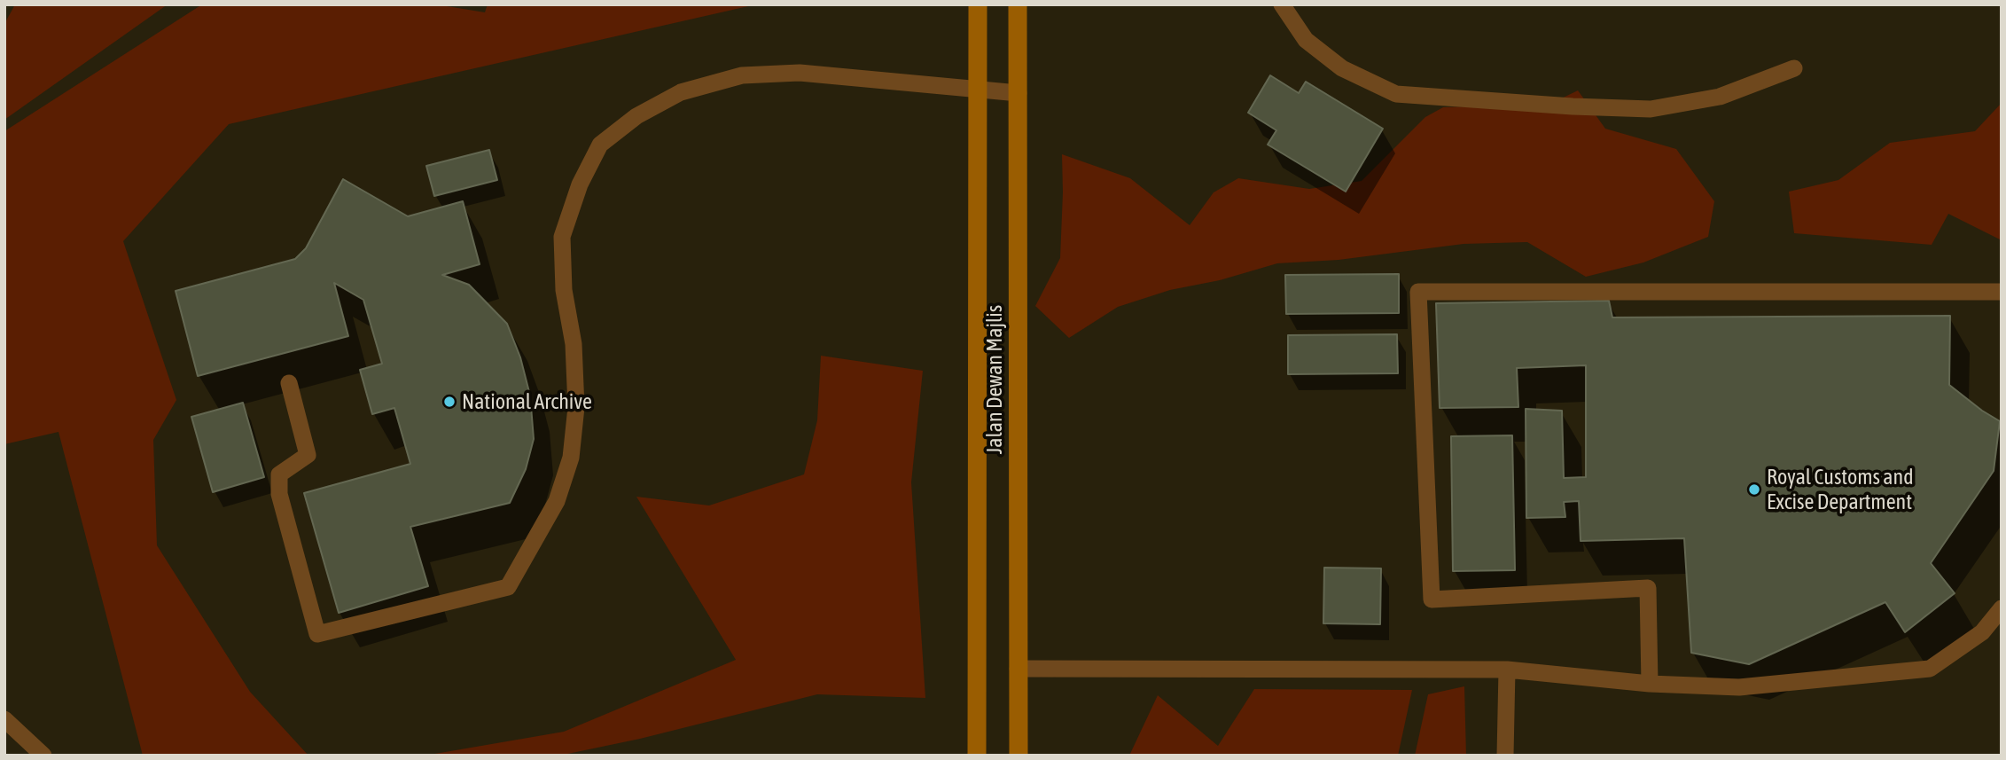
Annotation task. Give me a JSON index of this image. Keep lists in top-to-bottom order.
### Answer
{
  "streets": {
    "street": ["Jalan Dewan Majlis"]
  },
  "places": ["National Archive", "Royal Customs and Excise Department"]
}
